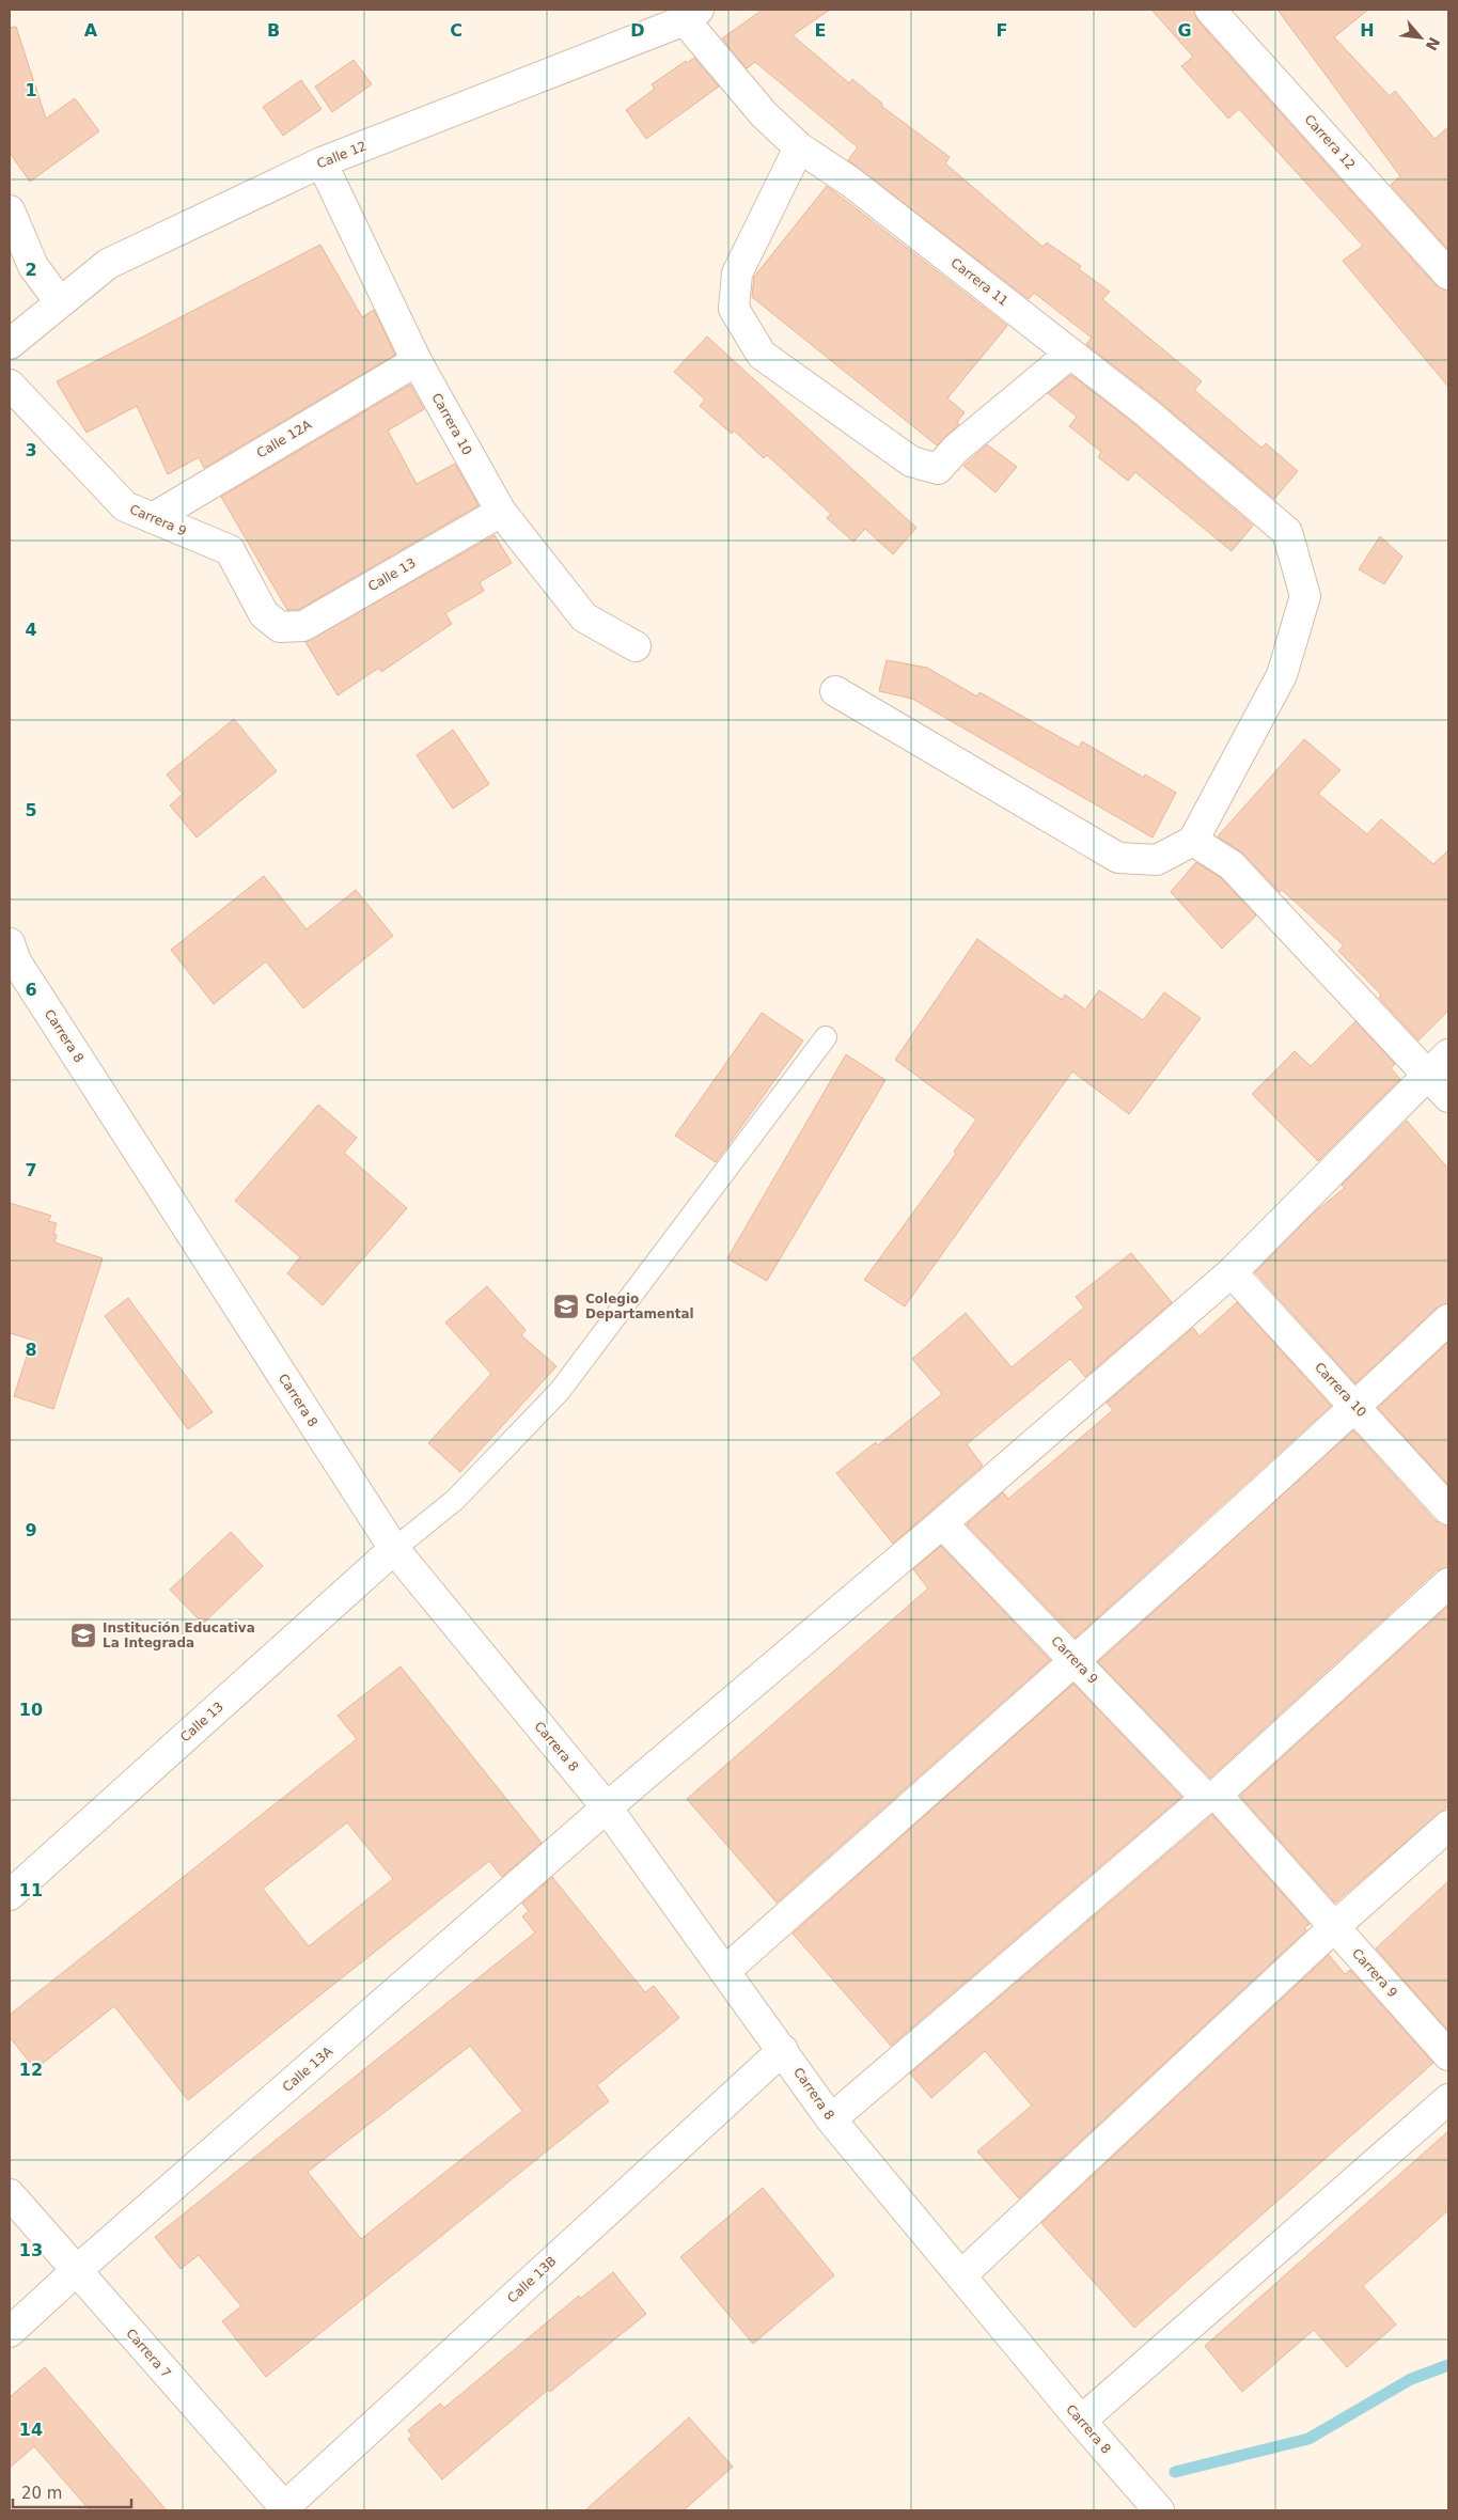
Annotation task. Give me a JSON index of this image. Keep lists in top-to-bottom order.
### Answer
{
  "streets": {
    "street": [
      "Carrera 12",
      "Calle 12",
      "Carrera 11",
      "Carrera 10",
      "Calle 12A",
      "Carrera 9",
      "Calle 13",
      "Carrera 8",
      "Calle 13A",
      "Calle 13B",
      "Carrera 7"
    ]
  },
  "crossings": [
    ["Calle 12", "Carrera 11"],
    ["Calle 12", "Carrera 10"],
    ["Carrera 10", "Calle 12A"],
    ["Carrera 10", "Calle 13"],
    ["Carrera 10", "Calle 13A"],
    ["Calle 12A", "Carrera 9"],
    ["Carrera 9", "Calle 13"],
    ["Carrera 9", "Calle 13A"],
    ["Calle 13", "Carrera 8"],
    ["Carrera 8", "Calle 13A"],
    ["Carrera 8", "Calle 13B"],
    ["Calle 13A", "Carrera 7"],
    ["Calle 13B", "Carrera 7"]
  ],
  "places": {
    "school or university": ["Colegio Departamental", "Institución Educativa La Integrada"]
  },
  "scale_bar": "20 m",
  "north": "bottom right",
  "grid": {
    "columns": [
      "A",
      "B",
      "C",
      "D",
      "E",
      "F",
      "G",
      "H"
    ],
    "rows": [
      "1",
      "2",
      "3",
      "4",
      "5",
      "6",
      "7",
      "8",
      "9",
      "10",
      "11",
      "12",
      "13",
      "14"
    ]
  }
}
